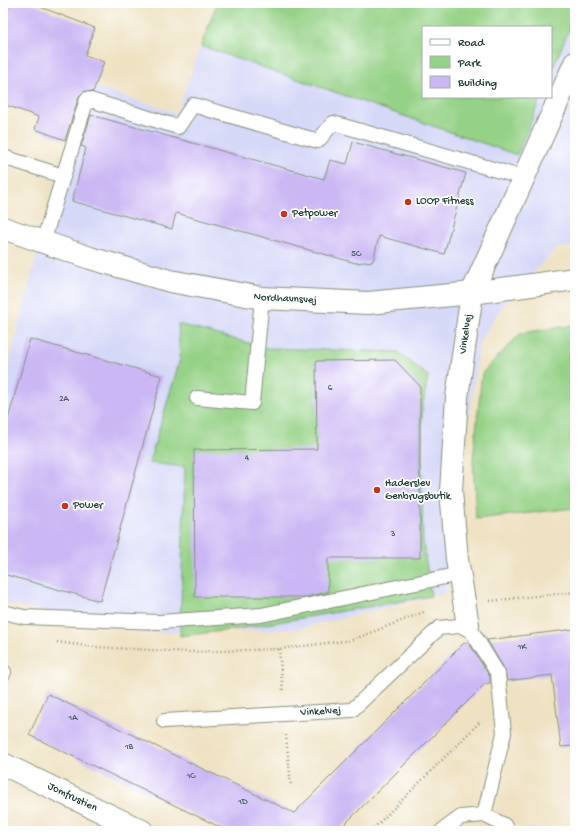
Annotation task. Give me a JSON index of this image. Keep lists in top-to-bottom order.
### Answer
{
  "streets": {
    "street": ["Nordhavnsvej", "Vinkelvej", "Jomfrustien"]
  },
  "crossings": [
    ["Nordhavnsvej", "Vinkelvej"]
  ],
  "places": [
    "LOOP Fitness",
    "Petpower",
    "Haderslev Genbrugsbutik",
    "Power"
  ],
  "house_numbers": [
    "5C",
    "6",
    "2A",
    "4",
    "3",
    "1K",
    "1A",
    "1B",
    "1C",
    "1D"
  ],
  "legend": ["Road", "Park", "Building"]
}
